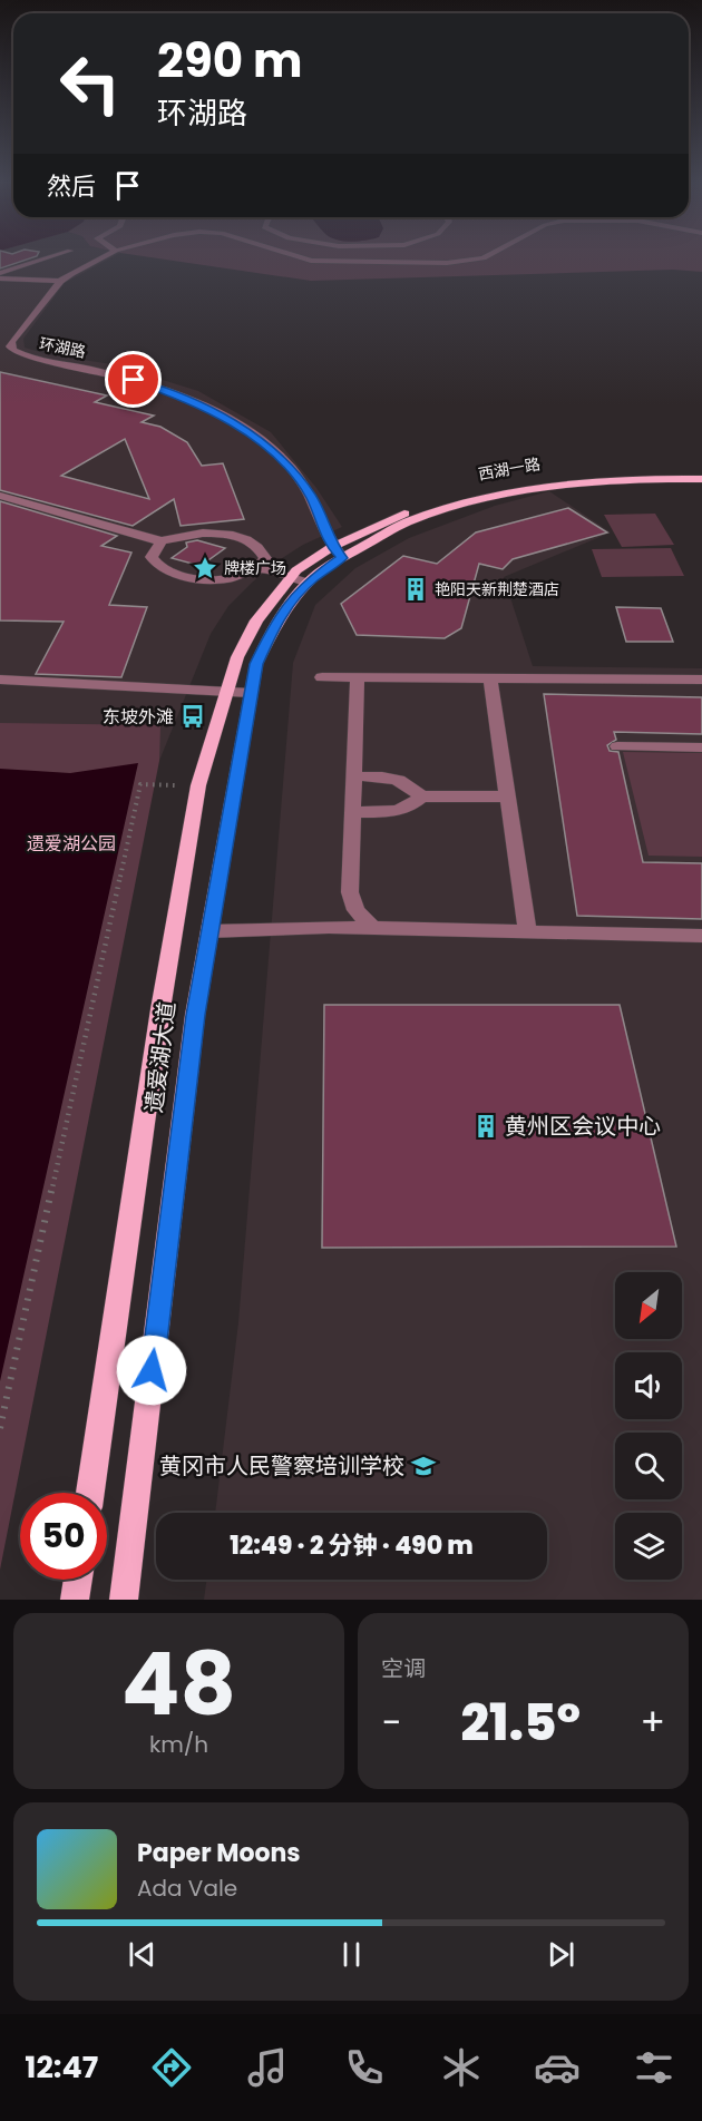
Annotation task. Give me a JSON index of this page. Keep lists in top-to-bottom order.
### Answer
{
  "streets": {
    "main road": ["西湖一路", "遗爱湖大道"],
    "lane": ["环湖路"]
  },
  "crossings": [
    ["环湖路", "西湖一路"],
    ["环湖路", "遗爱湖大道"],
    ["西湖一路", "遗爱湖大道"]
  ],
  "parks": ["遗爱湖公园"],
  "places": {
    "place": ["牌楼广场"],
    "building": ["艳阳天新荆楚酒店", "黄州区会议中心"],
    "bus stop": ["东坡外滩"],
    "school or university": ["黄冈市人民警察培训学校"]
  },
  "north": "bottom left",
  "page": {
    "turn": ["290 m", "环湖路"],
    "then": "然后",
    "limit": "50",
    "trip": "12:49 · 2 分钟 · 490 m",
    "tile": [
      ["48", "km/h"],
      "空调"
    ],
    "heat": ["−", "21.5°", "+"],
    "song": ["Paper Moons", "Ada Vale"],
    "tabs": "12:47"
  }
}
